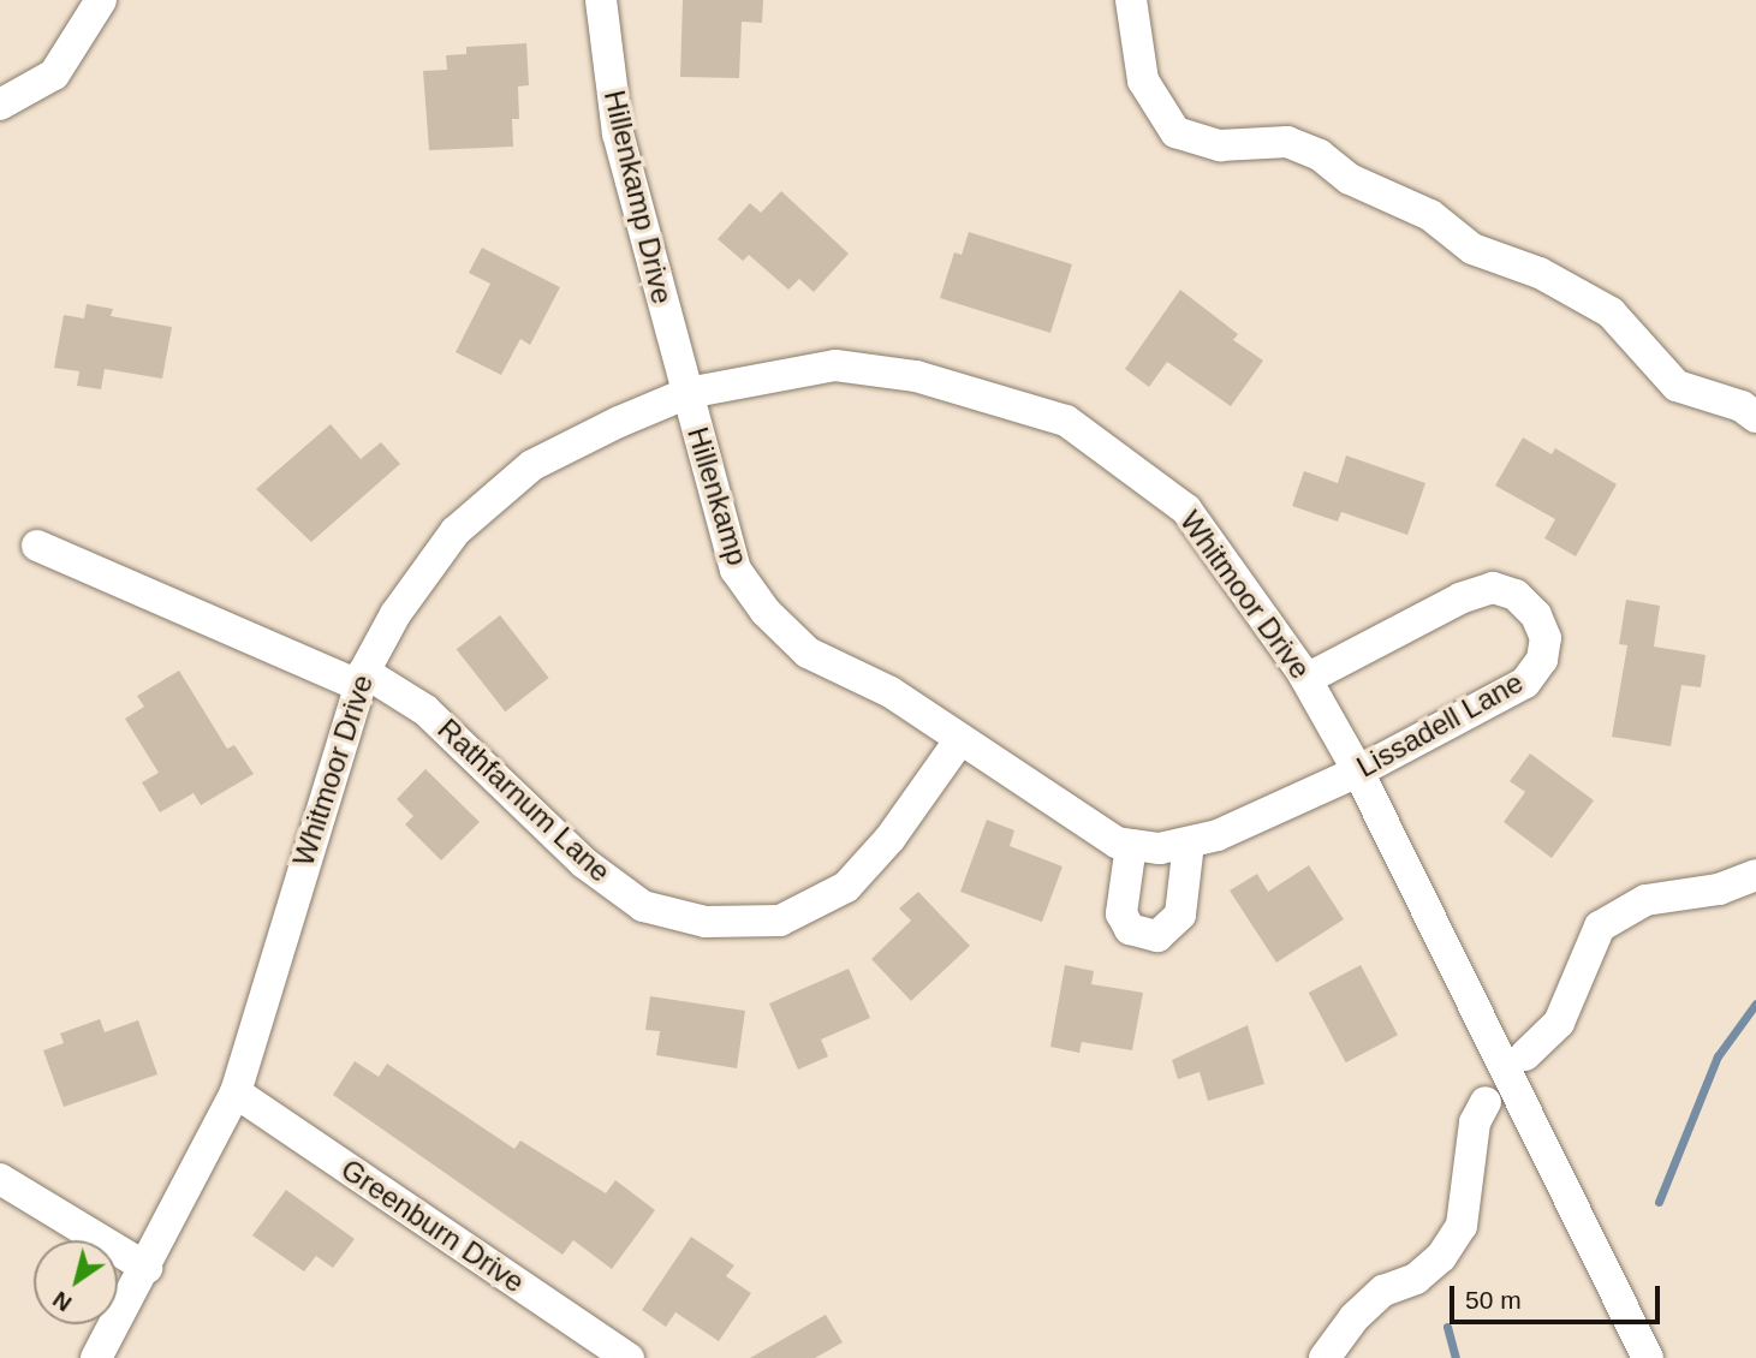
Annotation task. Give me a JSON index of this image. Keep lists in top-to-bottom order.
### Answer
{
  "streets": {
    "street": [
      "Hillenkamp Drive",
      "Hillenkamp",
      "Whitmoor Drive",
      "Lissadell Lane",
      "Rathfarnum Lane",
      "Greenburn Drive"
    ]
  },
  "crossings": [
    ["Hillenkamp Drive", "Hillenkamp"],
    ["Hillenkamp Drive", "Whitmoor Drive"],
    ["Hillenkamp", "Whitmoor Drive"],
    ["Hillenkamp", "Lissadell Lane"],
    ["Hillenkamp", "Rathfarnum Lane"],
    ["Whitmoor Drive", "Lissadell Lane"],
    ["Whitmoor Drive", "Rathfarnum Lane"],
    ["Whitmoor Drive", "Greenburn Drive"],
    ["Lissadell Lane", "Rathfarnum Lane"]
  ],
  "scale_bar": "50 m",
  "north": "bottom left"
}
